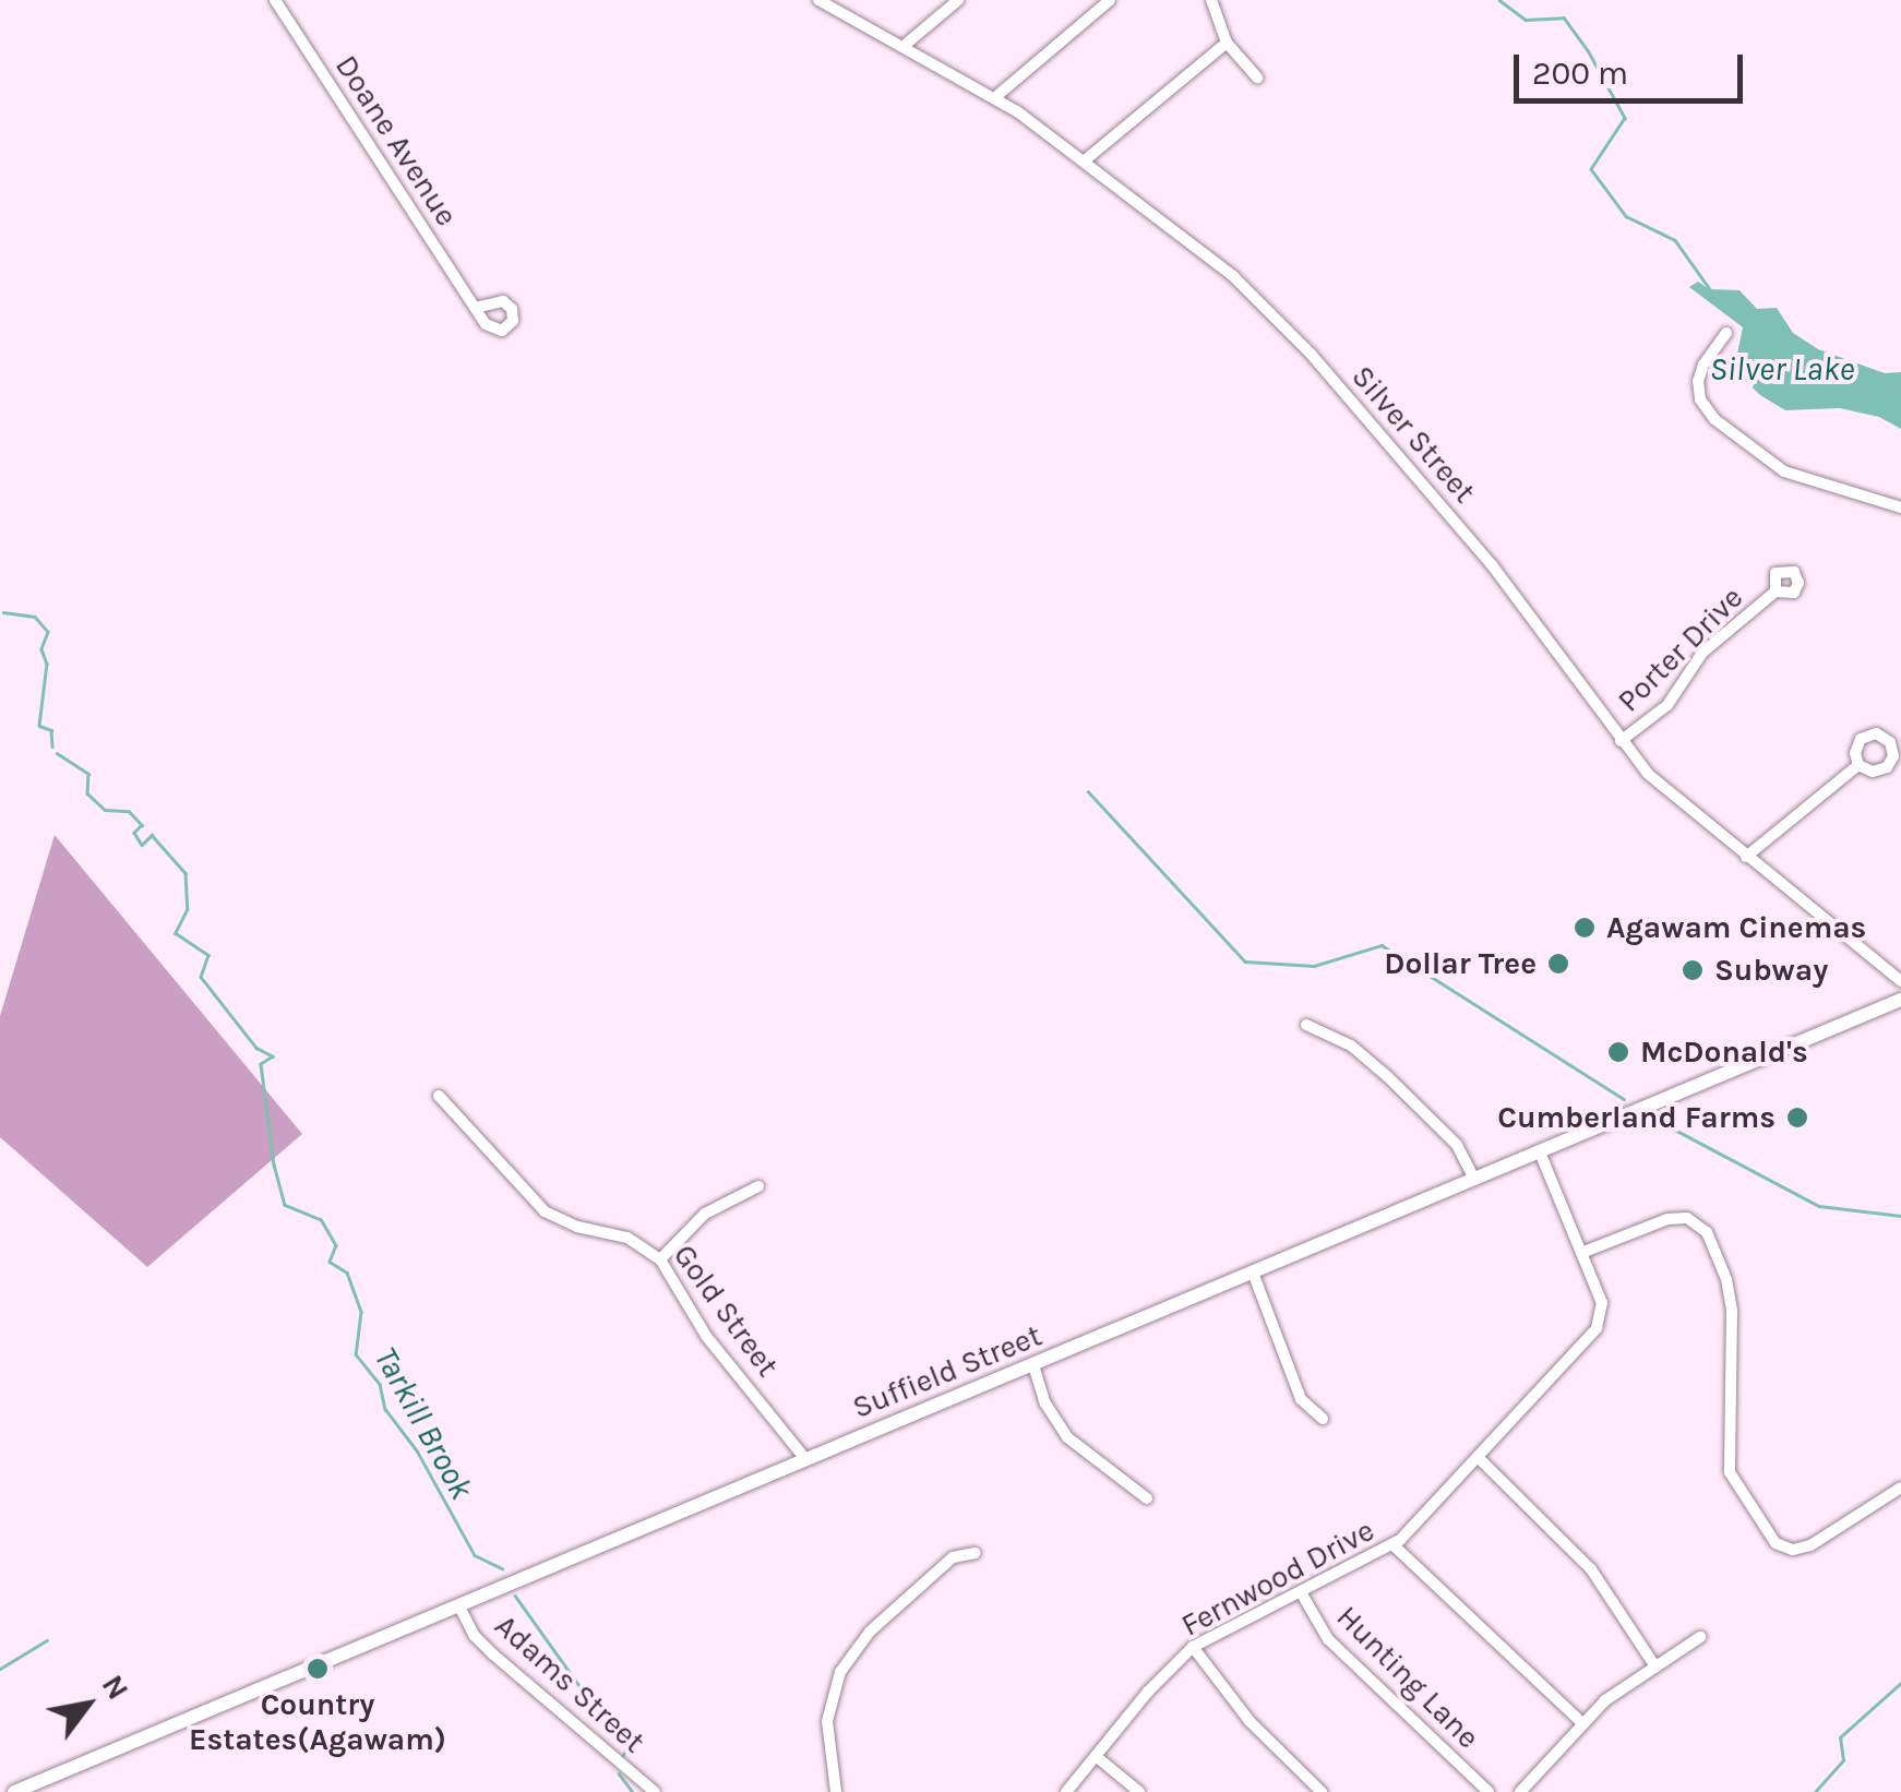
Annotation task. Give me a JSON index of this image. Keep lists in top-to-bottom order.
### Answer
{
  "streets": {
    "main road": ["Suffield Street"],
    "street": [
      "Doane Avenue",
      "Silver Street",
      "Porter Drive",
      "Gold Street",
      "Fernwood Drive",
      "Hunting Lane",
      "Adams Street"
    ]
  },
  "crossings": [
    ["Silver Street", "Porter Drive"],
    ["Gold Street", "Suffield Street"],
    ["Suffield Street", "Adams Street"],
    ["Fernwood Drive", "Hunting Lane"]
  ],
  "water": ["Silver Lake", "Tarkill Brook"],
  "places": [
    "Agawam Cinemas",
    "Dollar Tree",
    "Subway",
    "McDonald's",
    "Cumberland Farms",
    "Country Estates(Agawam)"
  ],
  "scale_bar": "200 m",
  "north": "top right"
}
